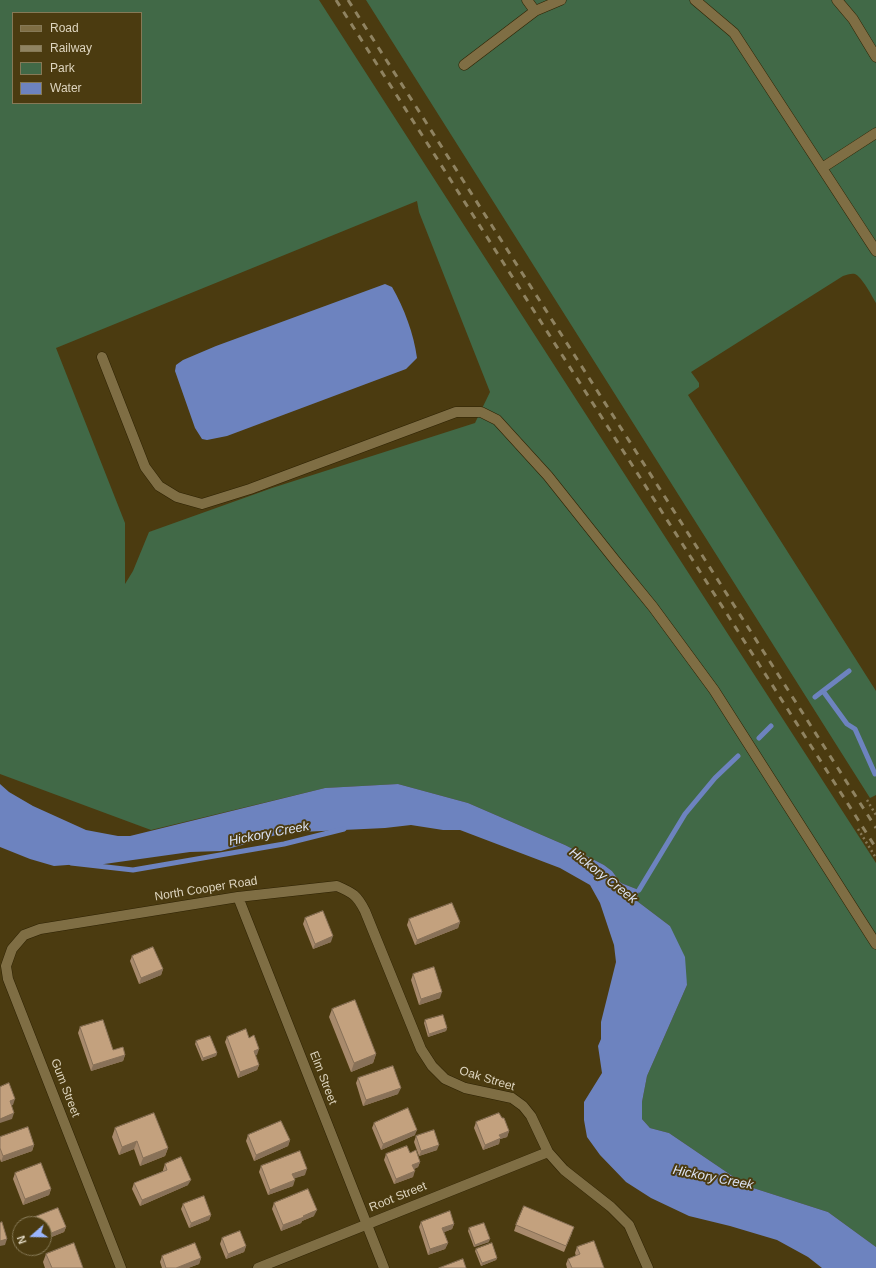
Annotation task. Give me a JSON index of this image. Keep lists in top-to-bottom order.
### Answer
{
  "streets": {
    "street": [
      "North Cooper Road",
      "Elm Street",
      "Oak Street",
      "Gum Street",
      "Root Street"
    ]
  },
  "crossings": [
    ["North Cooper Road", "Elm Street"],
    ["North Cooper Road", "Oak Street"],
    ["North Cooper Road", "Gum Street"],
    ["Elm Street", "Root Street"],
    ["Oak Street", "Root Street"]
  ],
  "water": ["Hickory Creek"],
  "legend": [
    "Road",
    "Railway",
    "Park",
    "Water"
  ],
  "north": "left"
}
